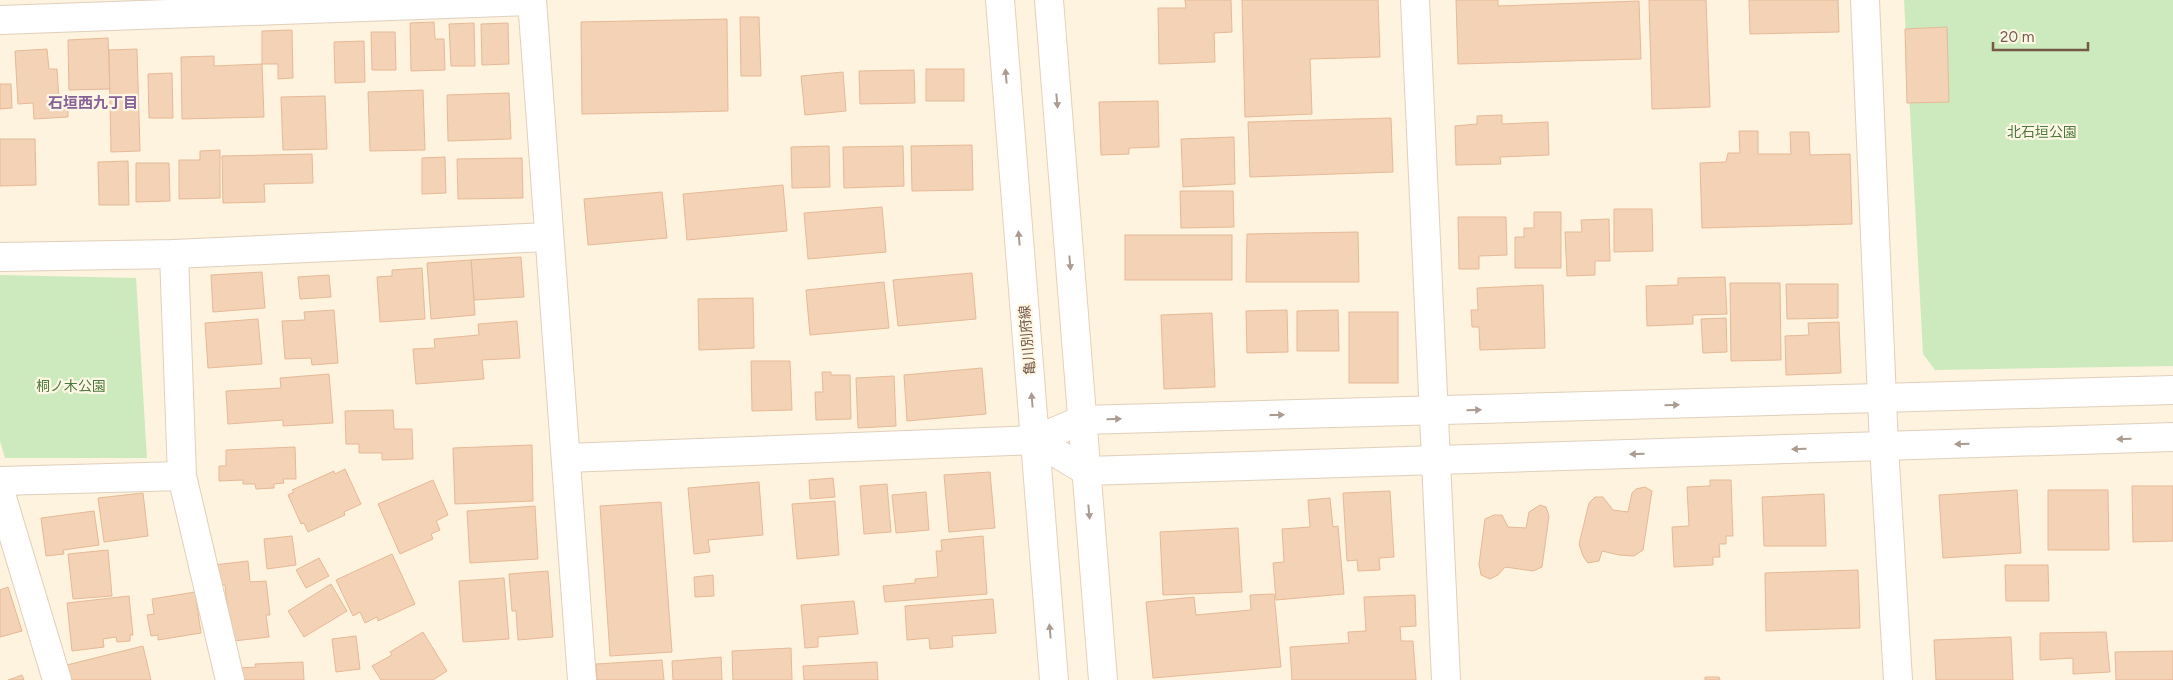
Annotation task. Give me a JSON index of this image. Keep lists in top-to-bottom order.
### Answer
{
  "streets": {
    "street": ["亀川別府線"]
  },
  "districts": ["石垣西九丁目"],
  "parks": ["北石垣公園", "桐ノ木公園"],
  "scale_bar": "20 m"
}
